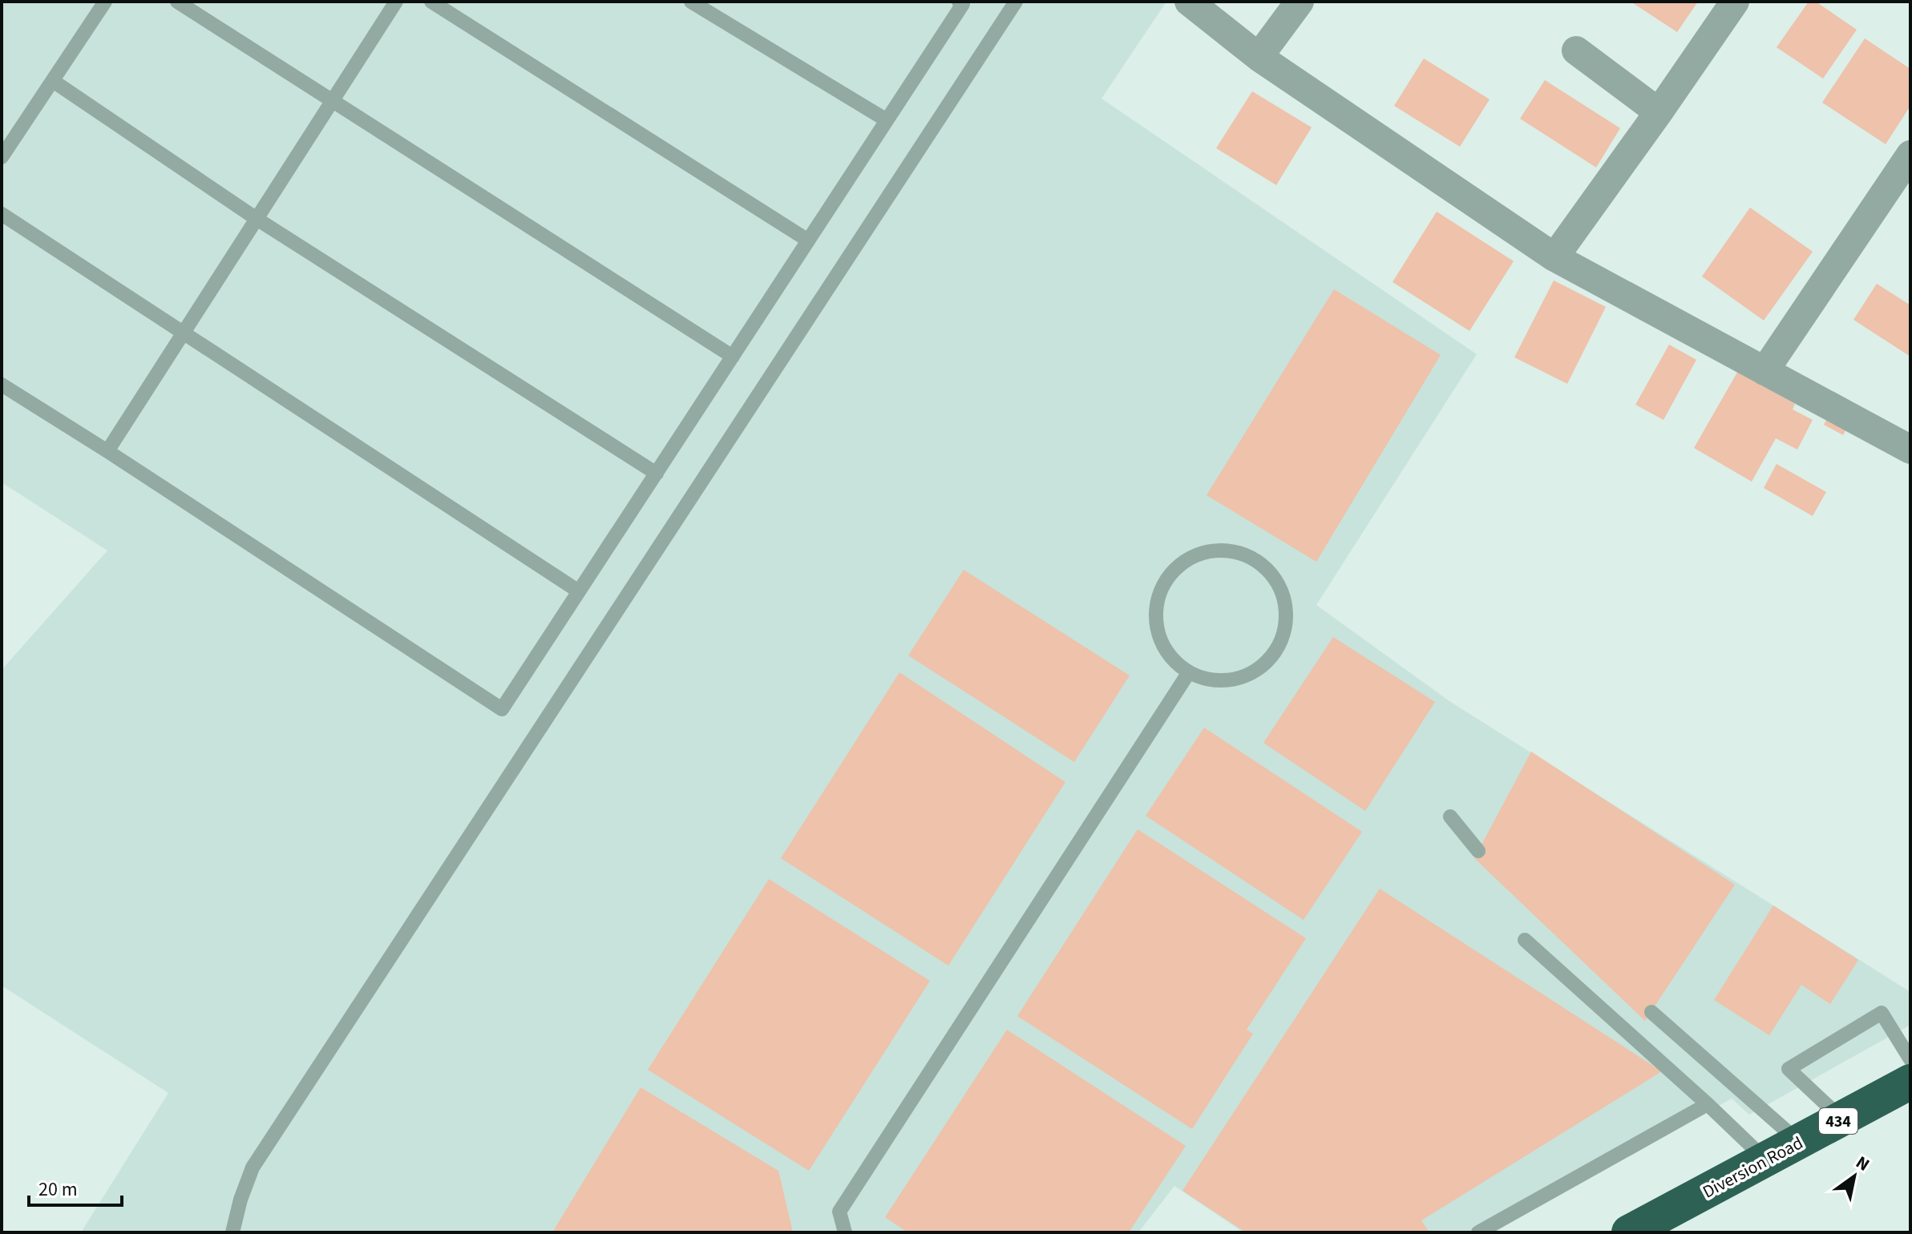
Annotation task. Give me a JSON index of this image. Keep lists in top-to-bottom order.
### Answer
{
  "streets": {
    "highway": ["434", "Diversion Road"]
  },
  "scale_bar": "20 m",
  "north": "top right"
}
